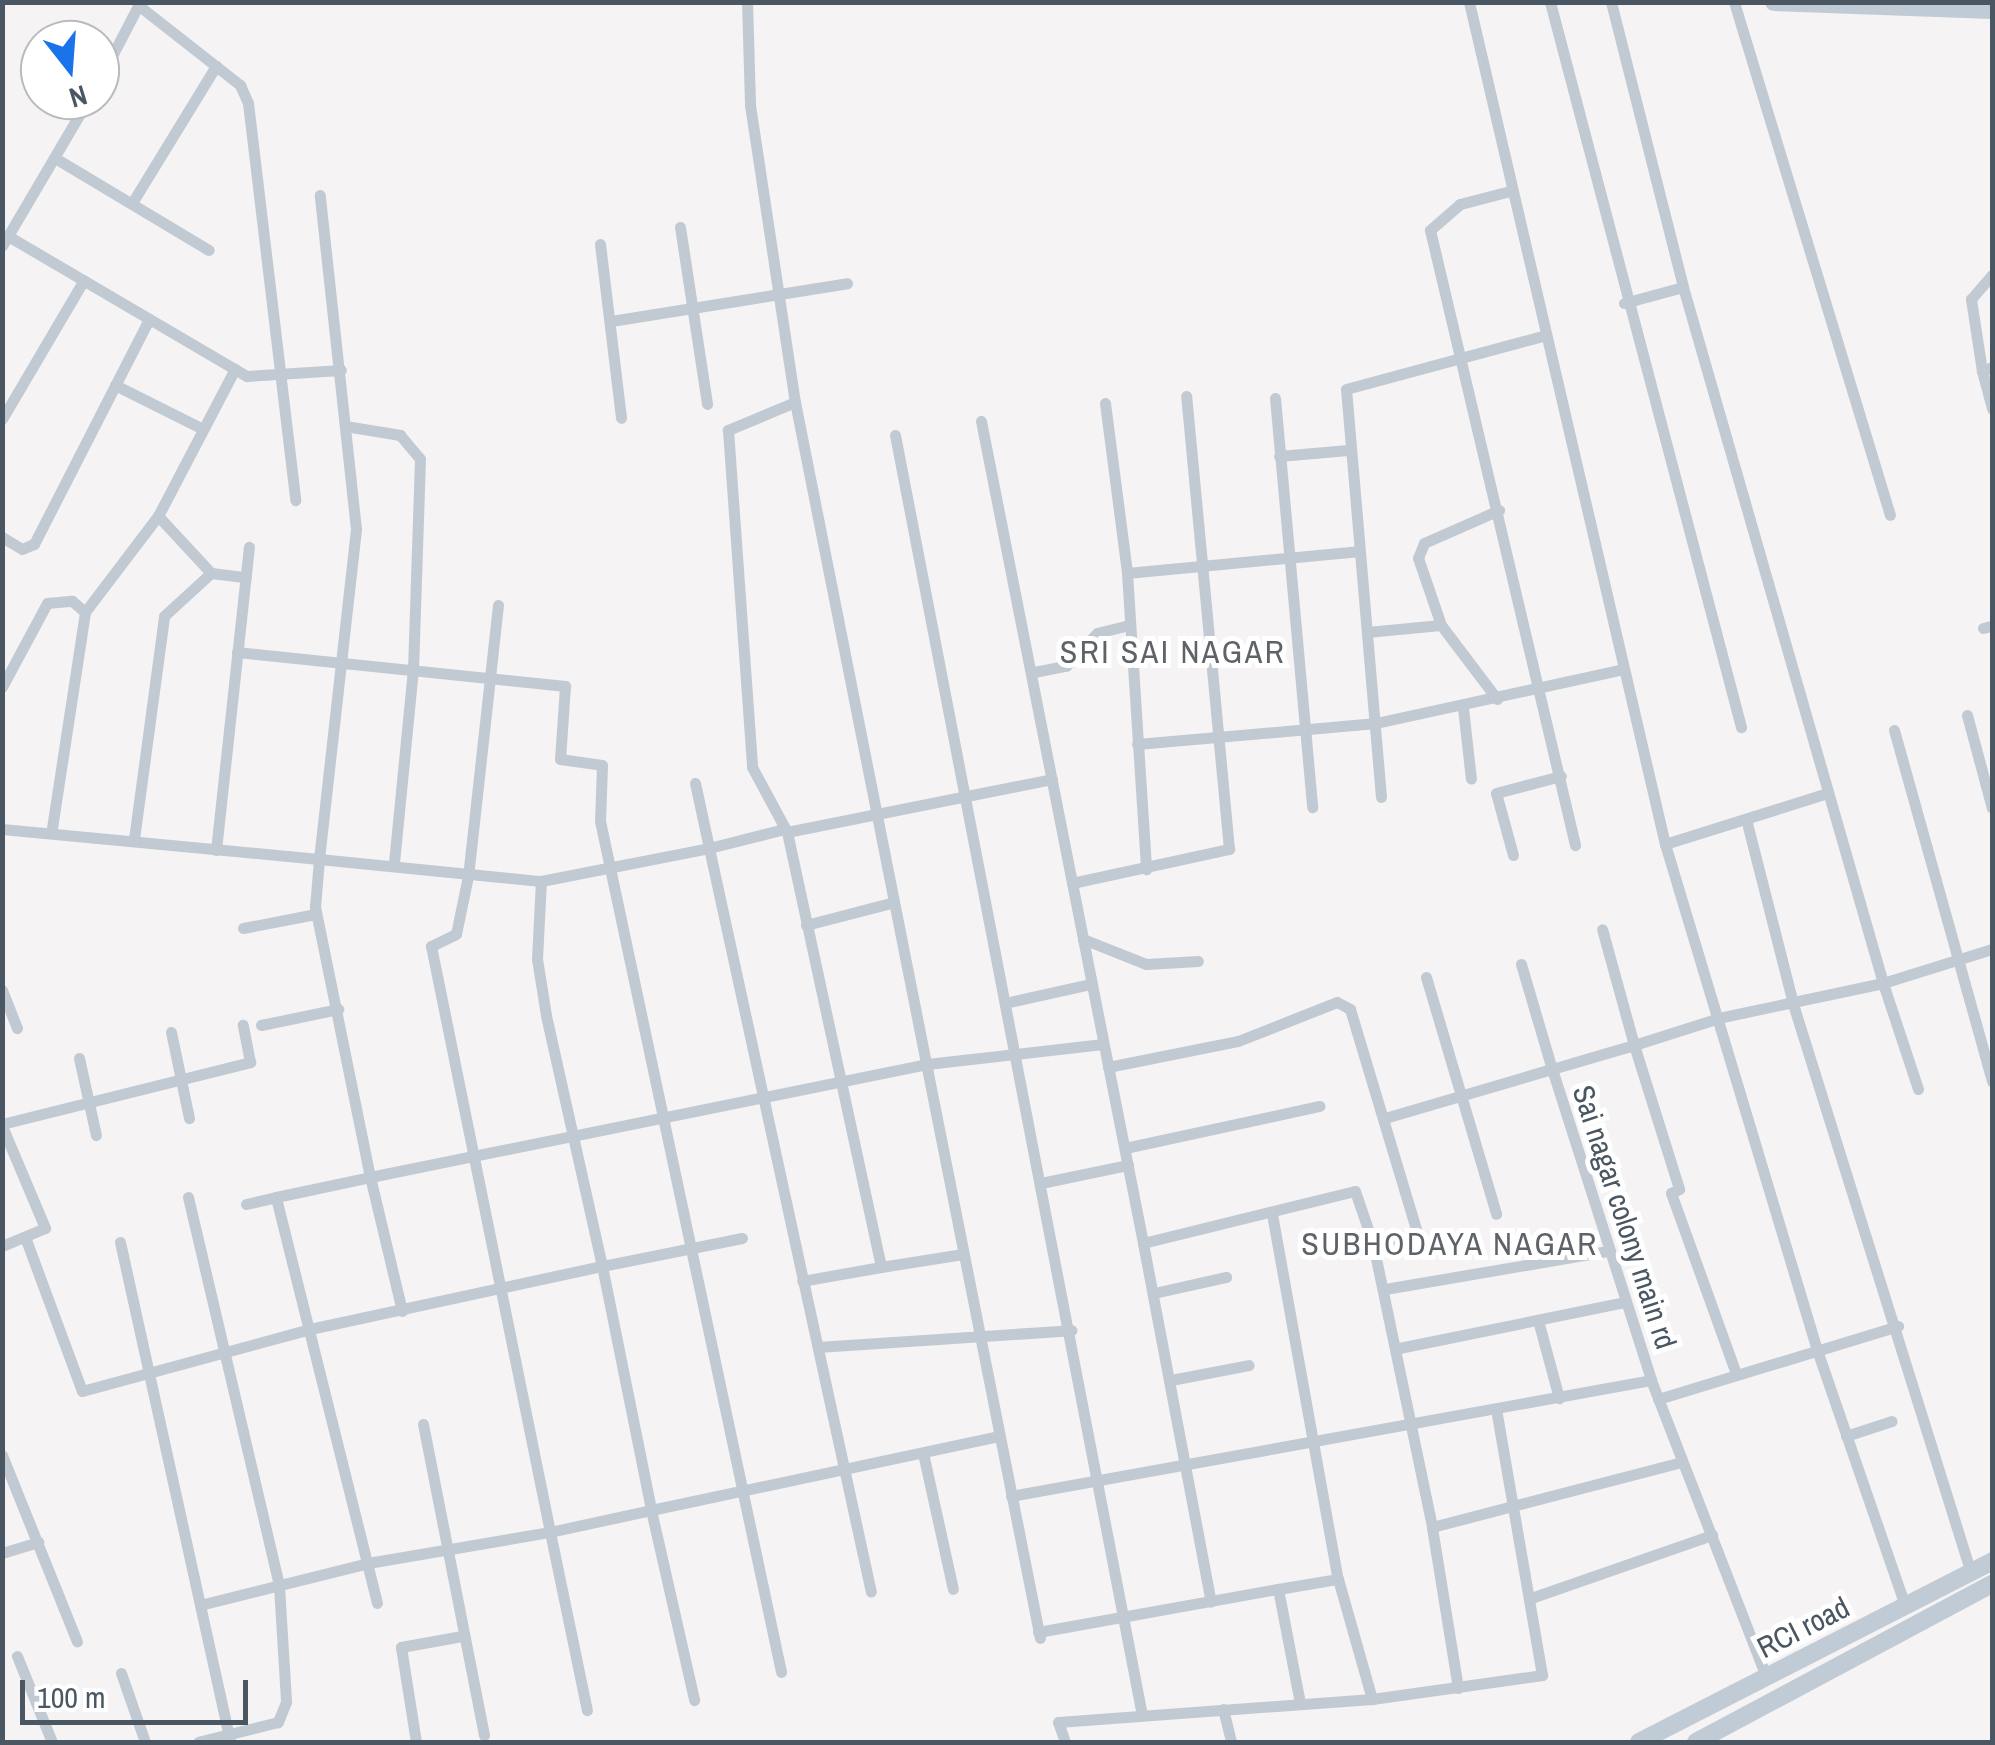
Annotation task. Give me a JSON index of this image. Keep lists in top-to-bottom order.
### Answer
{
  "streets": {
    "main road": ["RCI road"],
    "street": ["Sai nagar colony main rd"]
  },
  "crossings": [
    ["Sai nagar colony main rd", "RCI road"]
  ],
  "districts": ["SRI SAI NAGAR", "SUBHODAYA NAGAR"],
  "scale_bar": "100 m",
  "north": "bottom"
}
